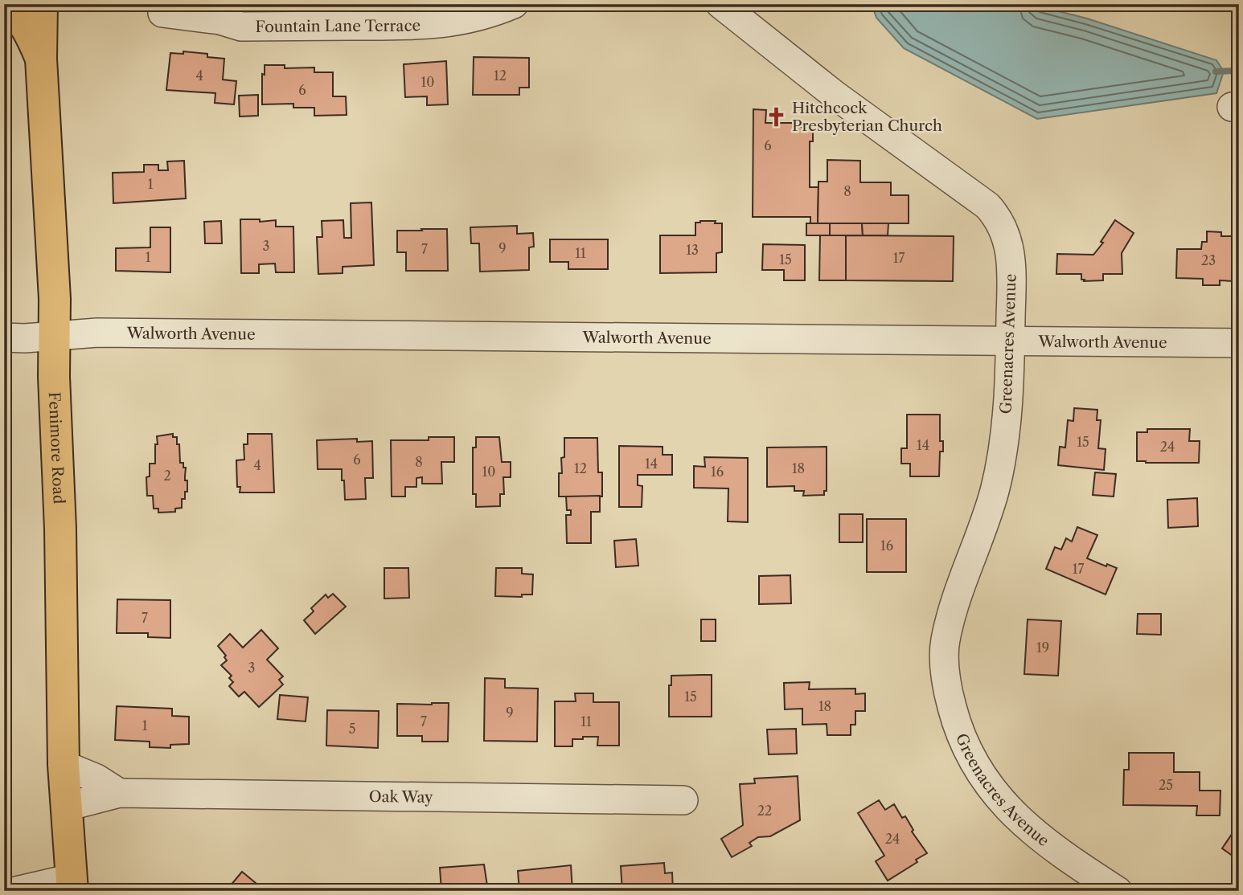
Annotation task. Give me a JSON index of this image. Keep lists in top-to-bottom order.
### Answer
{
  "streets": {
    "main road": ["Fenimore Road"],
    "street": [
      "Fountain Lane Terrace",
      "Walworth Avenue",
      "Greenacres Avenue",
      "Oak Way"
    ]
  },
  "crossings": [
    ["Walworth Avenue", "Greenacres Avenue"],
    ["Walworth Avenue", "Fenimore Road"],
    ["Fenimore Road", "Oak Way"]
  ],
  "places": {
    "church": ["Hitchcock Presbyterian Church"]
  },
  "house_numbers": [
    "4",
    "12",
    "10",
    "6",
    "6",
    "1",
    "8",
    "3",
    "9",
    "7",
    "13",
    "11",
    "1",
    "17",
    "15",
    "23",
    "15",
    "14",
    "24",
    "6",
    "8",
    "14",
    "4",
    "12",
    "18",
    "10",
    "16",
    "2",
    "16",
    "17",
    "7",
    "19",
    "3",
    "15",
    "18",
    "9",
    "7",
    "11",
    "1",
    "5",
    "25",
    "22",
    "24"
  ]
}
